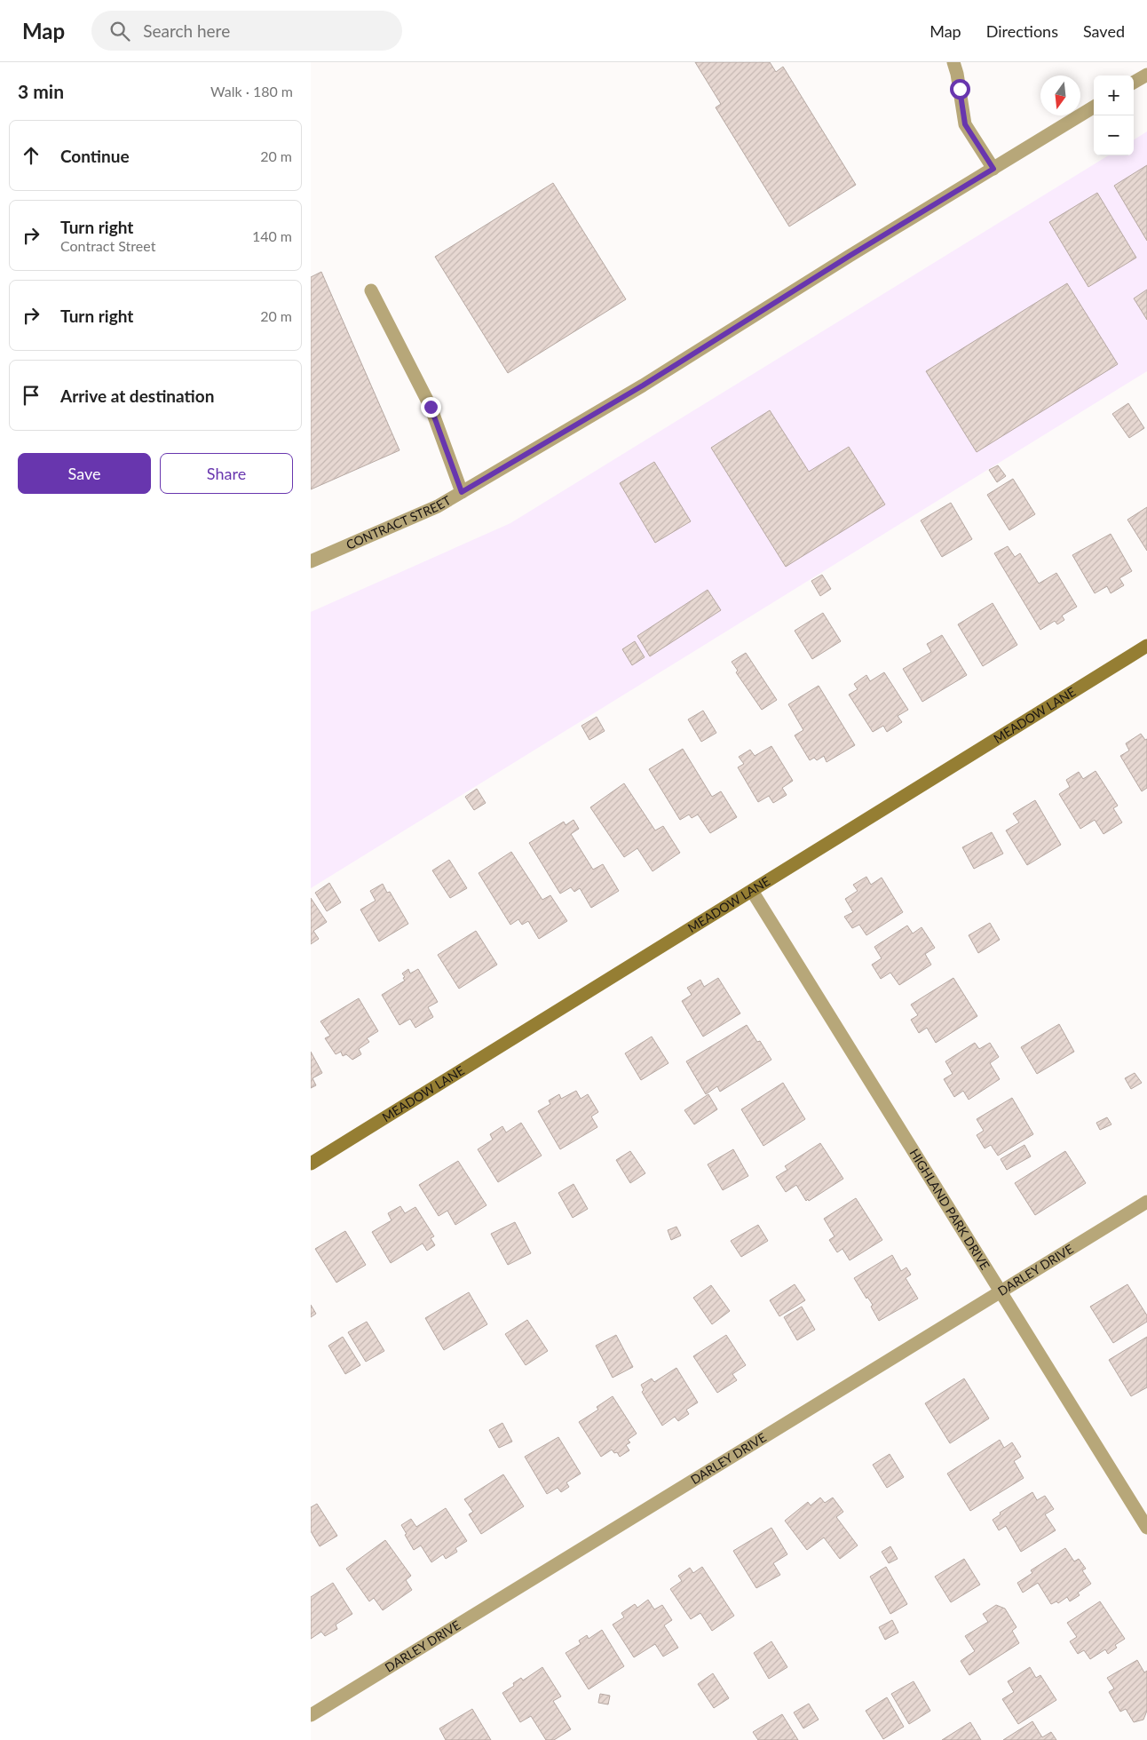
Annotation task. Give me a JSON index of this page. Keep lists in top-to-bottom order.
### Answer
{
  "streets": {
    "street": [
      "CONTRACT STREET",
      "MEADOW LANE",
      "HIGHLAND PARK DRIVE",
      "DARLEY DRIVE"
    ]
  },
  "crossings": [
    ["MEADOW LANE", "HIGHLAND PARK DRIVE"],
    ["HIGHLAND PARK DRIVE", "DARLEY DRIVE"]
  ],
  "north": "bottom",
  "page": {
    "header": "Map",
    "search": "Search here",
    "nav": ["Map", "Directions", "Saved"],
    "heading": ["3 min", "Walk · 180 m"],
    "map_buttons": ["+", "−"],
    "list": [
      ["Continue", "20 m"],
      ["Turn right", "Contract Street", "140 m"],
      ["Turn right", "20 m"],
      "Arrive at destination"
    ],
    "buttons": ["Save", "Share"]
  }
}
